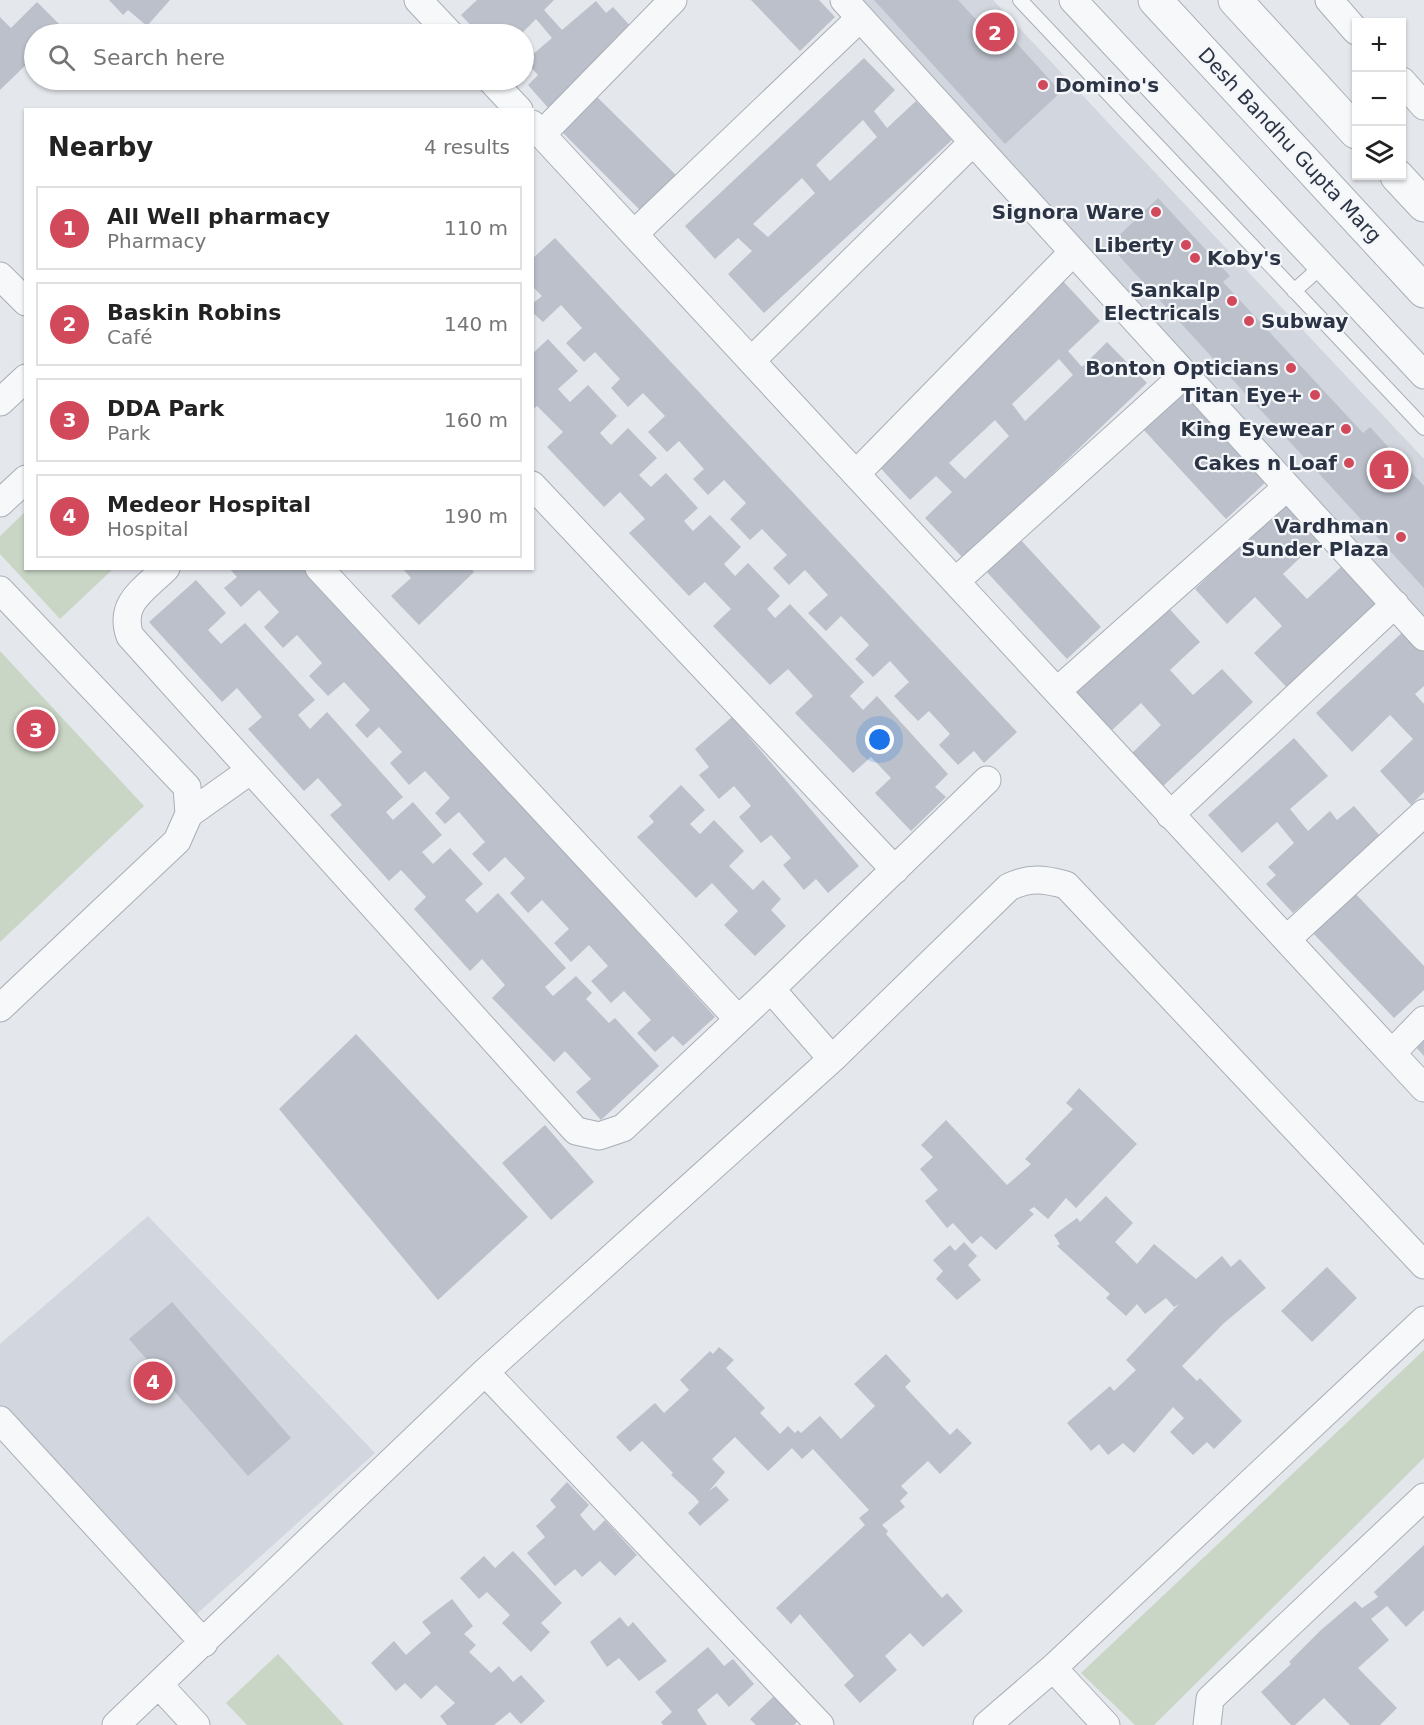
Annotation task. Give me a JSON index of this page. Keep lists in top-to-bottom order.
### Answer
{
  "streets": {
    "street": ["Desh Bandhu Gupta Marg"]
  },
  "places": [
    "Domino's",
    "Signora Ware",
    "Liberty",
    "Koby's",
    "Sankalp Electricals",
    "Subway",
    "Bonton Opticians",
    "Titan Eye+",
    "King Eyewear",
    "Cakes n Loaf",
    "Vardhman Sunder Plaza"
  ],
  "page": {
    "pins": [
      "2",
      "1",
      "3",
      "4"
    ],
    "map_buttons": ["+", "−"],
    "search": "Search here",
    "heading": ["Nearby", "4 results"],
    "list": [
      {
        "mark": "1",
        "name": "All Well pharmacy",
        "note": "Pharmacy",
        "value": "110 m"
      },
      {
        "mark": "2",
        "name": "Baskin Robins",
        "note": "Café",
        "value": "140 m"
      },
      {
        "mark": "3",
        "name": "DDA Park",
        "note": "Park",
        "value": "160 m"
      },
      {
        "mark": "4",
        "name": "Medeor Hospital",
        "note": "Hospital",
        "value": "190 m"
      }
    ]
  }
}
